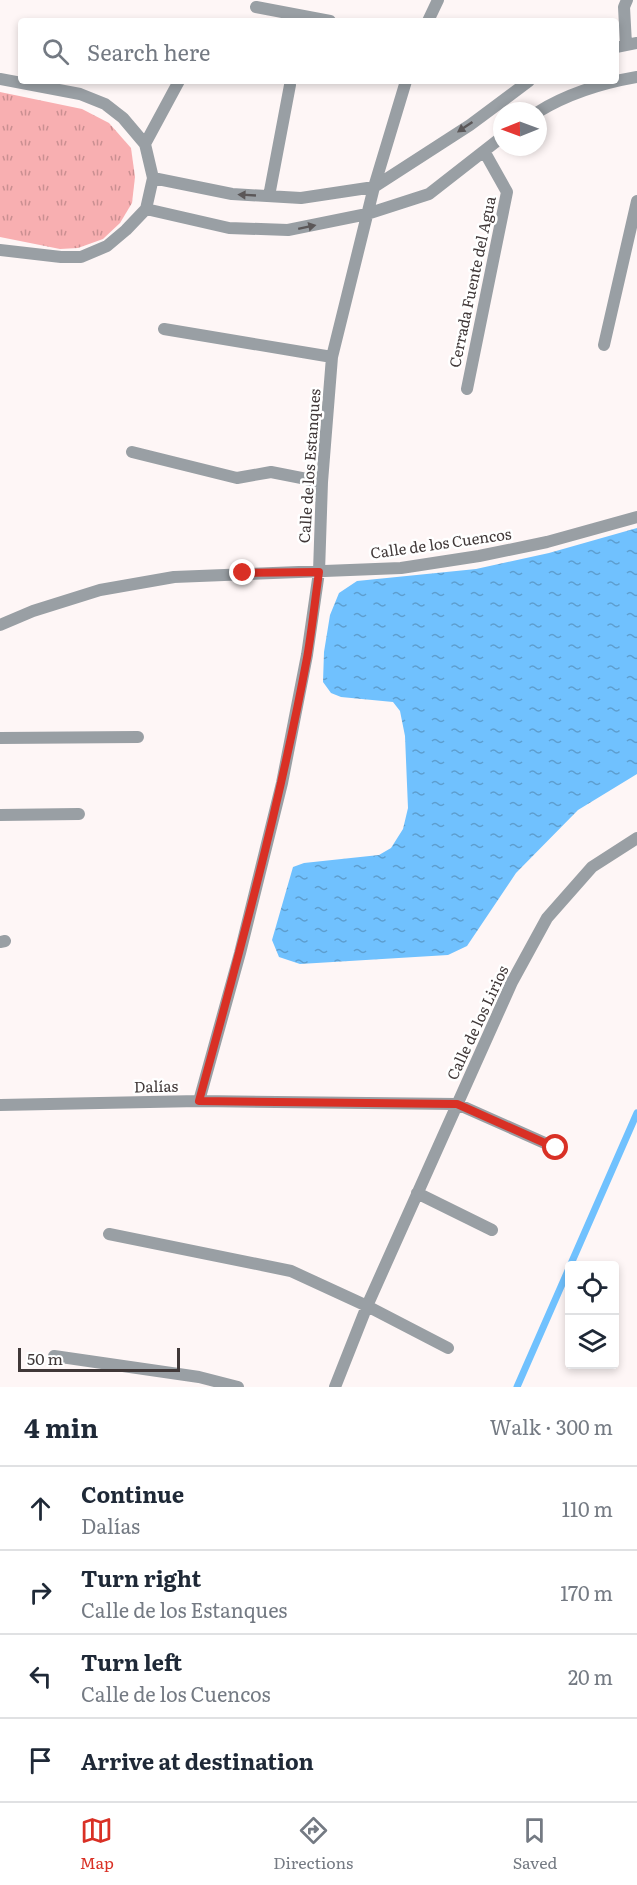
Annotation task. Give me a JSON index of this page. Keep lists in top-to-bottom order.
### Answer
{
  "streets": {
    "street": [
      "Cerrada Fuente del Agua",
      "Calle de los Estanques",
      "Calle de los Cuencos",
      "Calle de los Lirios",
      "Dalías"
    ]
  },
  "crossings": [
    ["Calle de los Estanques", "Calle de los Cuencos"],
    ["Calle de los Estanques", "Dalías"],
    ["Calle de los Lirios", "Dalías"]
  ],
  "scale_bar": "50 m",
  "north": "left",
  "page": {
    "search": "Search here",
    "scale": "50 m",
    "heading": ["4 min", "Walk · 300 m"],
    "list": [
      ["Continue", "Dalías", "110 m"],
      ["Turn right", "Calle de los Estanques", "170 m"],
      ["Turn left", "Calle de los Cuencos", "20 m"],
      "Arrive at destination"
    ],
    "nav": ["Map", "Directions", "Saved"]
  }
}
